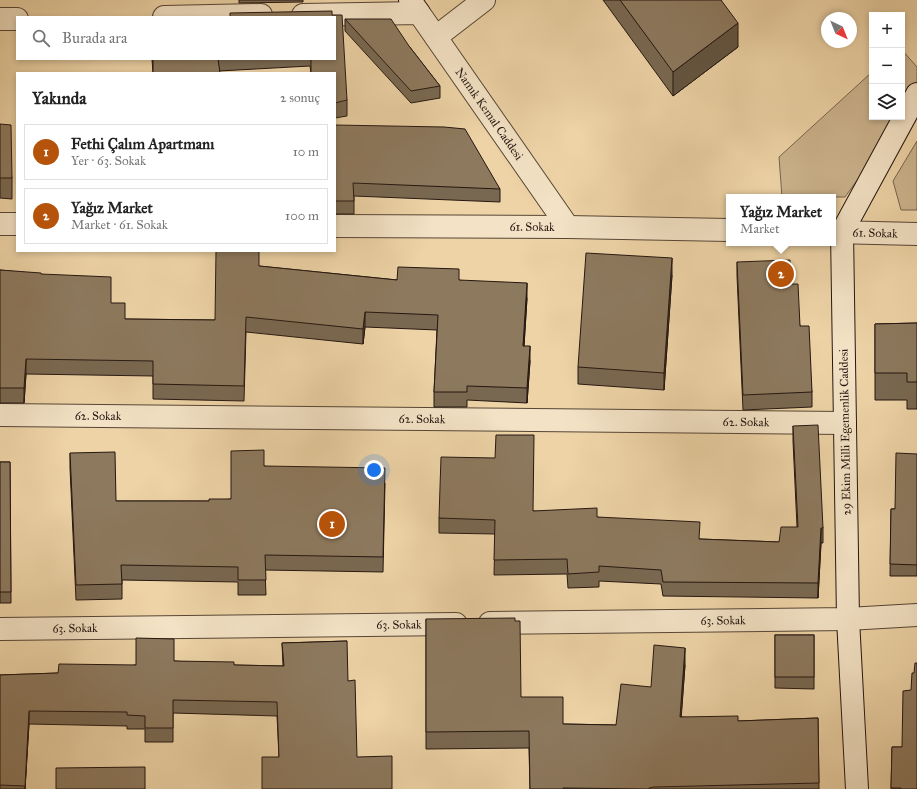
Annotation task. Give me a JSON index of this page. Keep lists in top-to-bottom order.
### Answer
{
  "streets": {
    "street": [
      "Namık Kemal Caddesi",
      "61. Sokak",
      "62. Sokak",
      "29 Ekim Milli Egemenlik Caddesi",
      "63. Sokak"
    ]
  },
  "crossings": [
    ["Namık Kemal Caddesi", "61. Sokak"],
    ["61. Sokak", "29 Ekim Milli Egemenlik Caddesi"],
    ["62. Sokak", "29 Ekim Milli Egemenlik Caddesi"],
    ["29 Ekim Milli Egemenlik Caddesi", "63. Sokak"]
  ],
  "north": "bottom right",
  "page": {
    "map_buttons": ["+", "−"],
    "search": "Burada ara",
    "heading": ["Yakında", "2 sonuç"],
    "list": [
      {
        "mark": "1",
        "name": "Fethi Çalım Apartmanı",
        "note": "Yer · 63. Sokak",
        "value": "10 m"
      },
      {
        "mark": "2",
        "name": "Yağız Market",
        "note": "Market · 61. Sokak",
        "value": "100 m"
      }
    ],
    "popup": ["Yağız Market", "Market"],
    "pins": ["2", "1"]
  }
}
